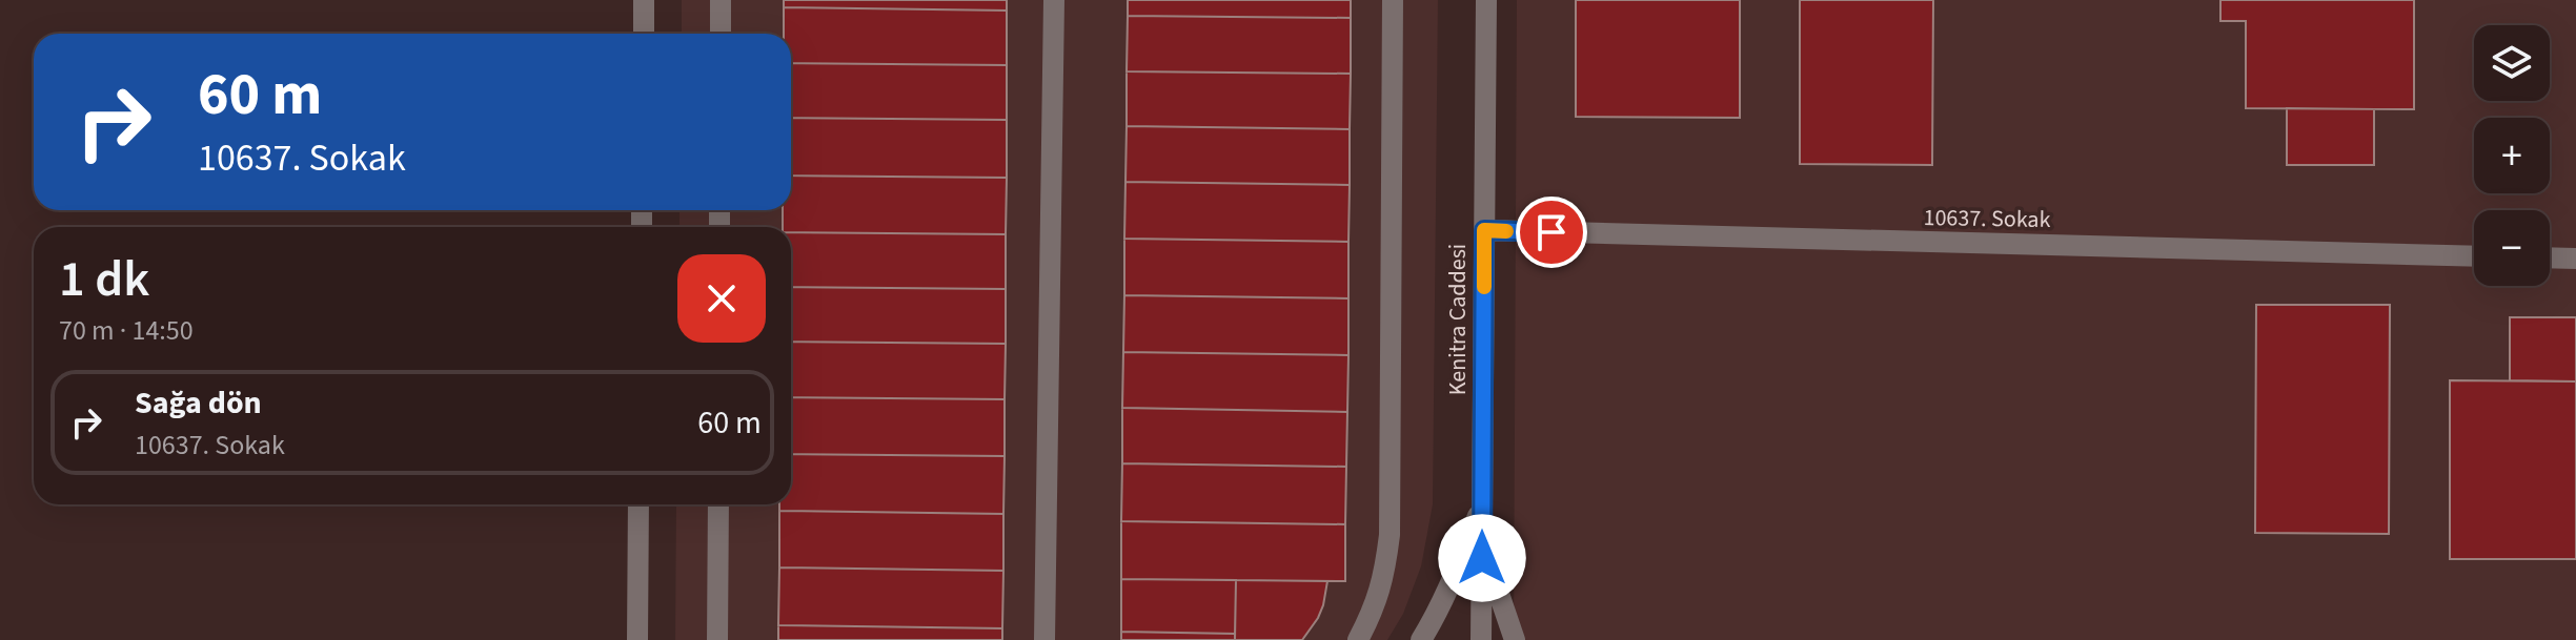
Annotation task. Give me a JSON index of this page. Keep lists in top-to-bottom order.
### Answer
{
  "streets": {
    "street": ["10637. Sokak", "Kenitra Caddesi"]
  },
  "crossings": [
    ["10637. Sokak", "Kenitra Caddesi"]
  ],
  "page": {
    "map_buttons": ["+", "−"],
    "turn": ["60 m", "10637. Sokak"],
    "heading": ["1 dk", "70 m · 14:50"],
    "list": [
      {
        "name": "Sağa dön",
        "note": "10637. Sokak",
        "value": "60 m"
      }
    ]
  }
}
